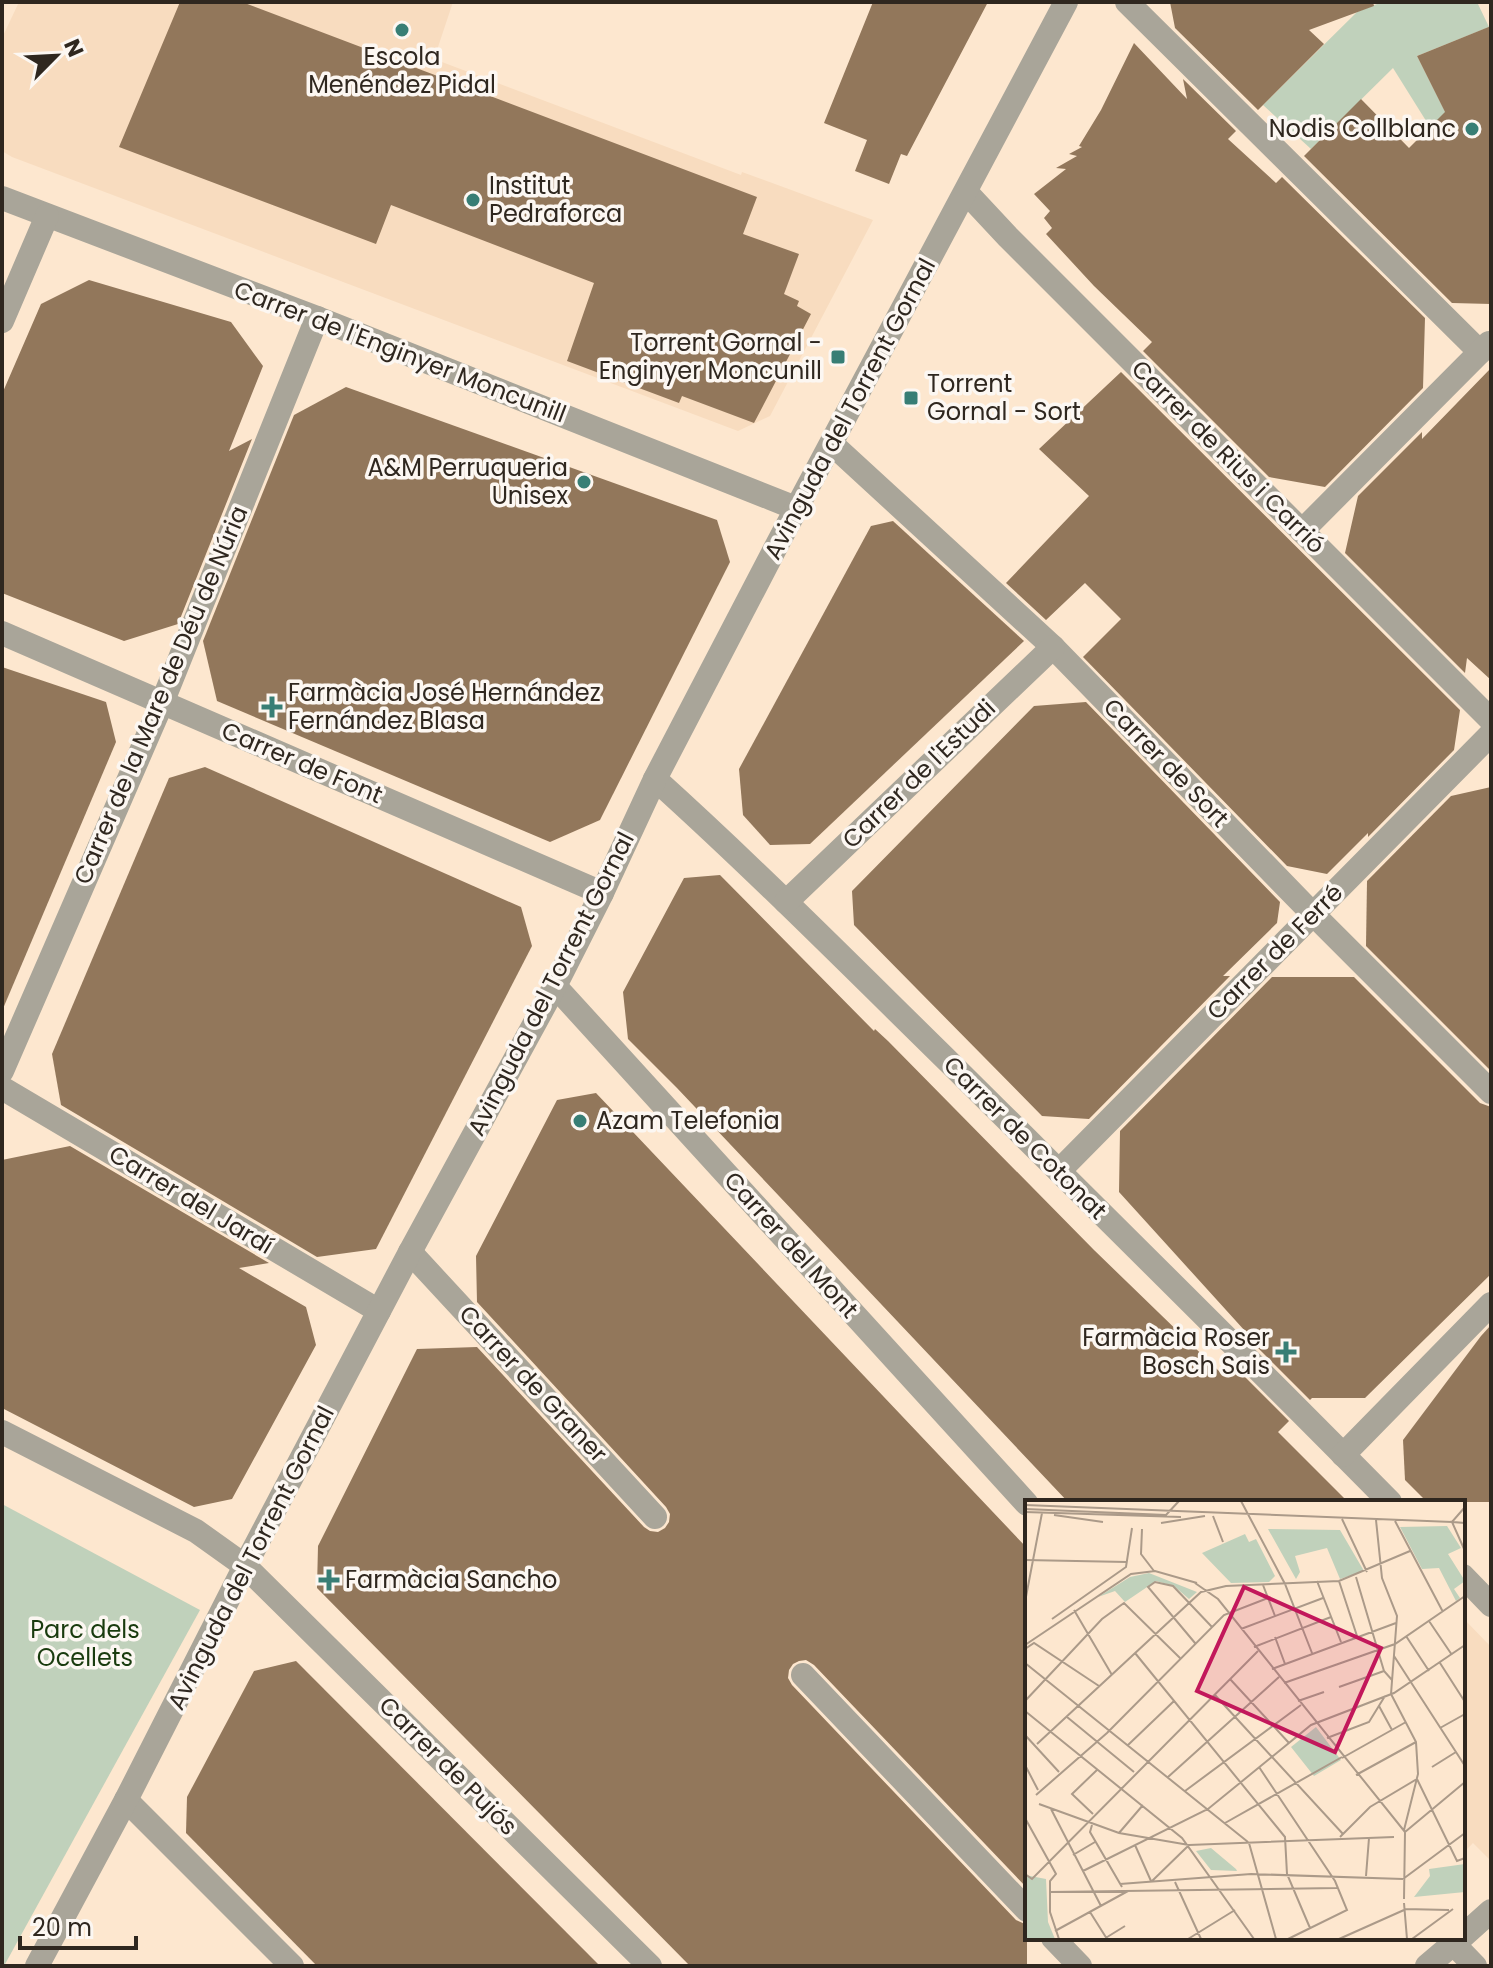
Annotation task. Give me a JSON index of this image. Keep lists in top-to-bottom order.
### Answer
{
  "streets": {
    "street": [
      "Carrer de l'Enginyer Moncunill",
      "Avinguda del Torrent Gornal",
      "Carrer de Rius i Carrió",
      "Carrer de la Mare de Déu de Núria",
      "Carrer de Font",
      "Carrer de Sort",
      "Carrer de l'Estudi",
      "Carrer de Ferré",
      "Carrer de Cotonat",
      "Carrer del Jardí",
      "Carrer del Mont",
      "Carrer de Graner",
      "Carrer de Pujós"
    ]
  },
  "crossings": [
    ["Carrer de l'Enginyer Moncunill", "Avinguda del Torrent Gornal"],
    ["Carrer de l'Enginyer Moncunill", "Carrer de la Mare de Déu de Núria"],
    ["Avinguda del Torrent Gornal", "Carrer de Rius i Carrió"],
    ["Avinguda del Torrent Gornal", "Carrer de Font"],
    ["Avinguda del Torrent Gornal", "Carrer de Sort"],
    ["Avinguda del Torrent Gornal", "Carrer de Cotonat"],
    ["Avinguda del Torrent Gornal", "Carrer del Jardí"],
    ["Avinguda del Torrent Gornal", "Carrer del Mont"],
    ["Avinguda del Torrent Gornal", "Carrer de Graner"],
    ["Avinguda del Torrent Gornal", "Carrer de Pujós"],
    ["Carrer de la Mare de Déu de Núria", "Carrer de Font"],
    ["Carrer de Sort", "Carrer de l'Estudi"],
    ["Carrer de Sort", "Carrer de Ferré"],
    ["Carrer de l'Estudi", "Carrer de Cotonat"],
    ["Carrer de Ferré", "Carrer de Cotonat"]
  ],
  "parks": ["Parc dels Ocellets"],
  "places": {
    "other": [
      "Escola Menéndez Pidal",
      "Nodis Collblanc",
      "Institut Pedraforca",
      "A&M Perruqueria Unisex",
      "Azam Telefonia"
    ],
    "transit": ["Torrent Gornal - Enginyer Moncunill", "Torrent Gornal - Sort"],
    "health": ["Farmàcia José Hernández Fernández Blasa", "Farmàcia Roser Bosch Sais", "Farmàcia Sancho"]
  },
  "scale_bar": "20 m",
  "north": "top right"
}
